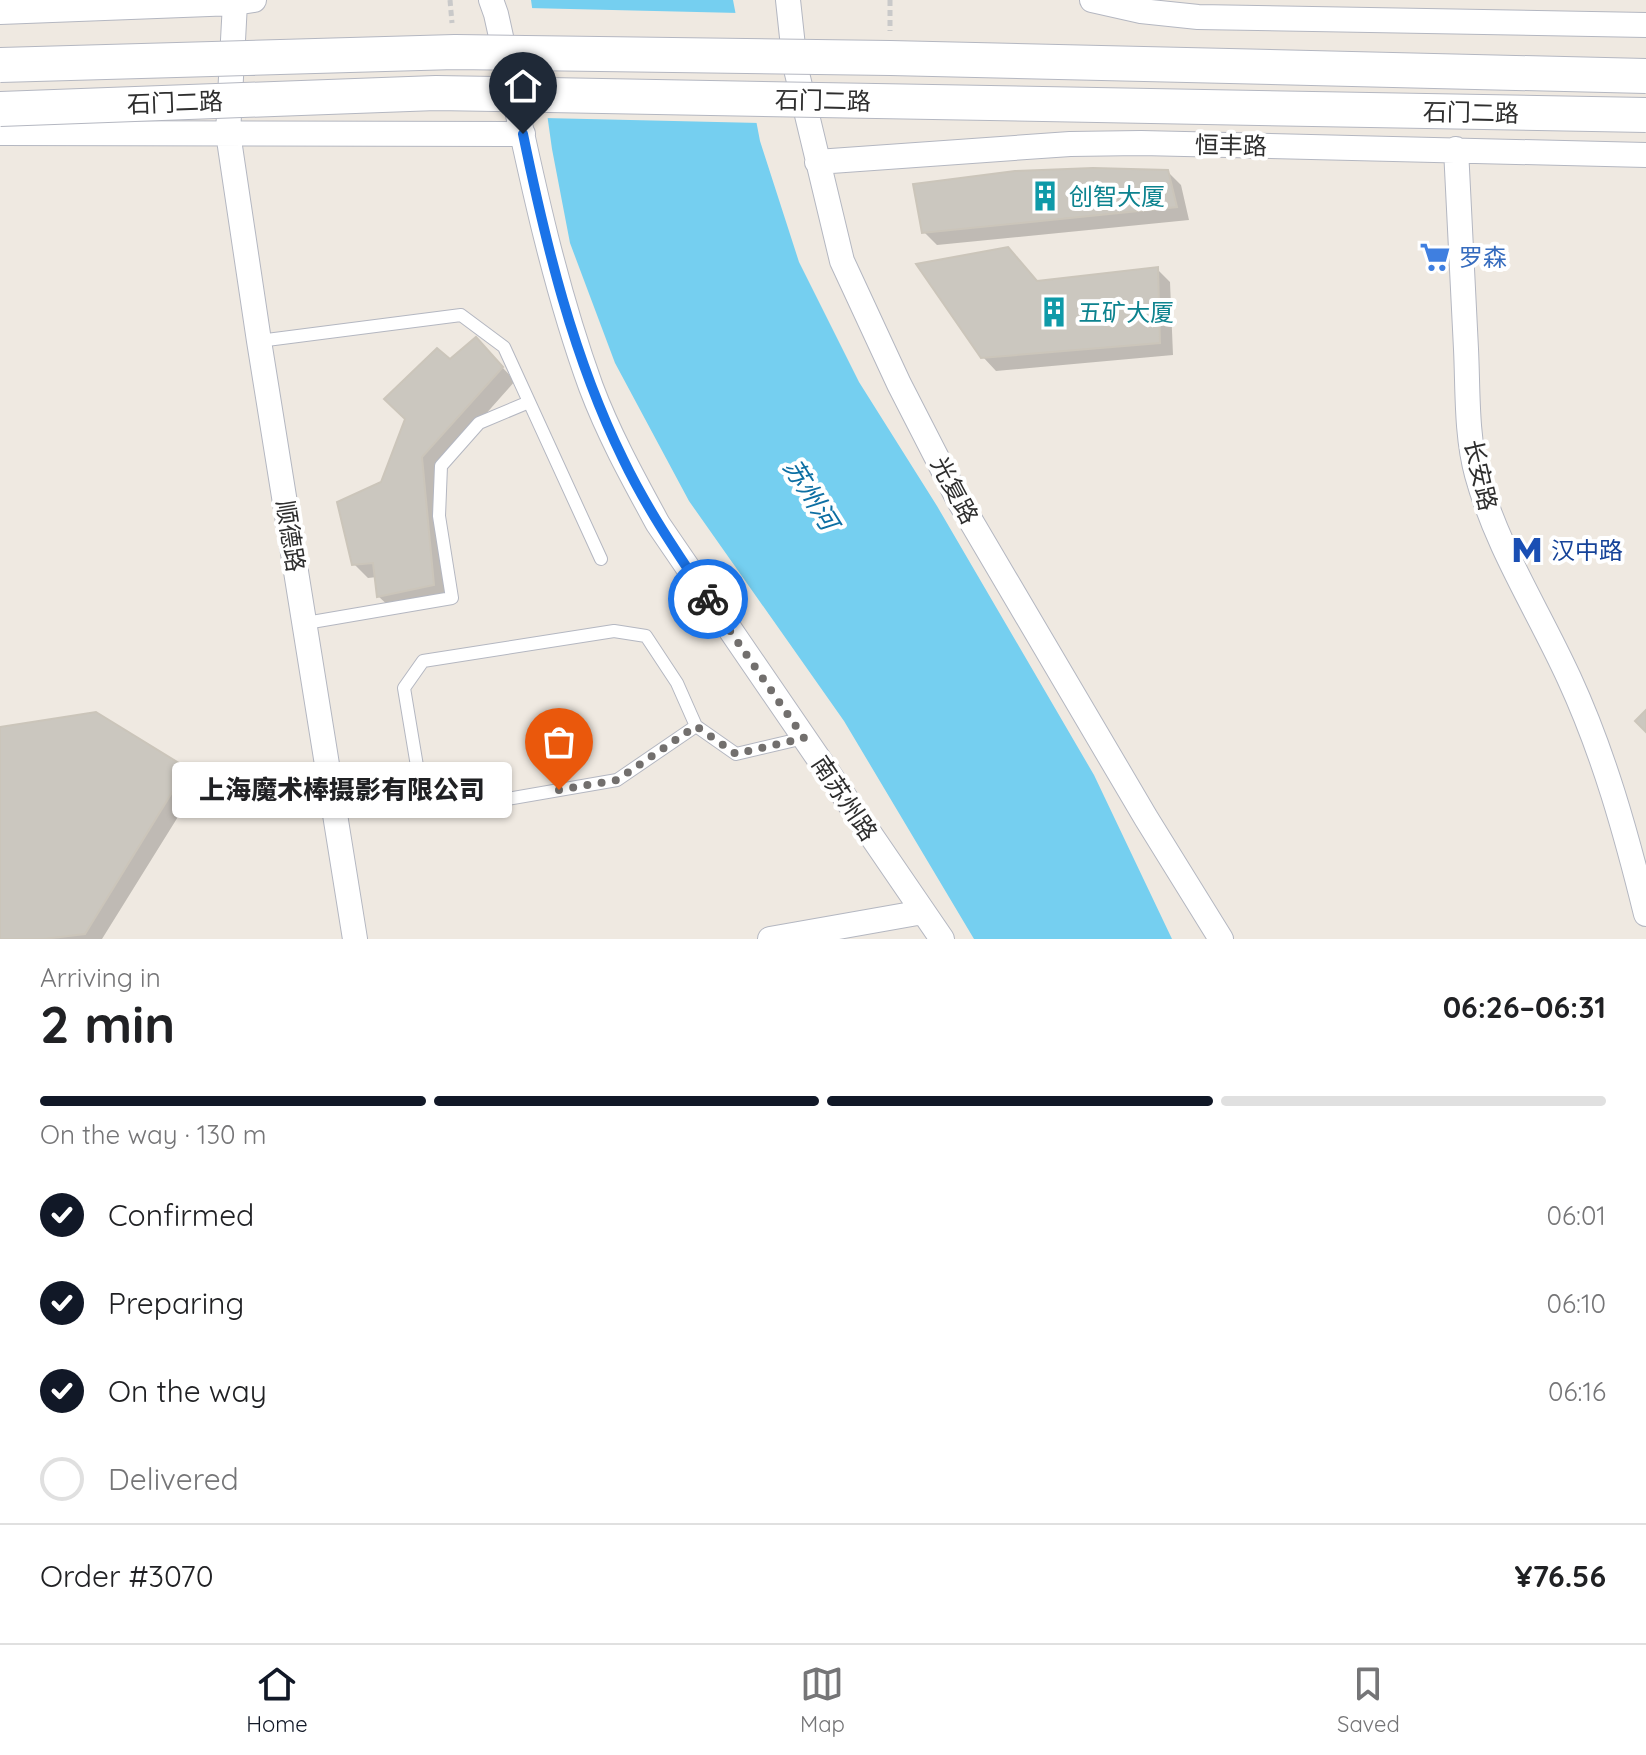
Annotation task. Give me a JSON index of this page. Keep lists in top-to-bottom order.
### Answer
{
  "streets": {
    "main road": ["石门二路"],
    "street": [
      "恒丰路",
      "长安路",
      "光复路",
      "顺德路",
      "南苏州路"
    ]
  },
  "crossings": [
    ["石门二路", "顺德路"],
    ["石门二路", "南苏州路"],
    ["恒丰路", "长安路"],
    ["恒丰路", "光复路"]
  ],
  "water": ["苏州河"],
  "places": {
    "building": ["创智大厦", "五矿大厦"],
    "supermarket": ["罗森"],
    "metro station": ["汉中路"],
    "other": ["上海魔术棒摄影有限公司"]
  },
  "page": {
    "bubble": "上海魔术棒摄影有限公司",
    "heading": ["2 min", "Arriving in", "06:26–06:31"],
    "panel": ["Order #3070", "¥76.56"],
    "bar": "On the way · 130 m",
    "list": [
      ["Confirmed", "06:01"],
      ["Preparing", "06:10"],
      ["On the way", "06:16"],
      "Delivered"
    ],
    "tabs": ["Home", "Map", "Saved"]
  }
}
